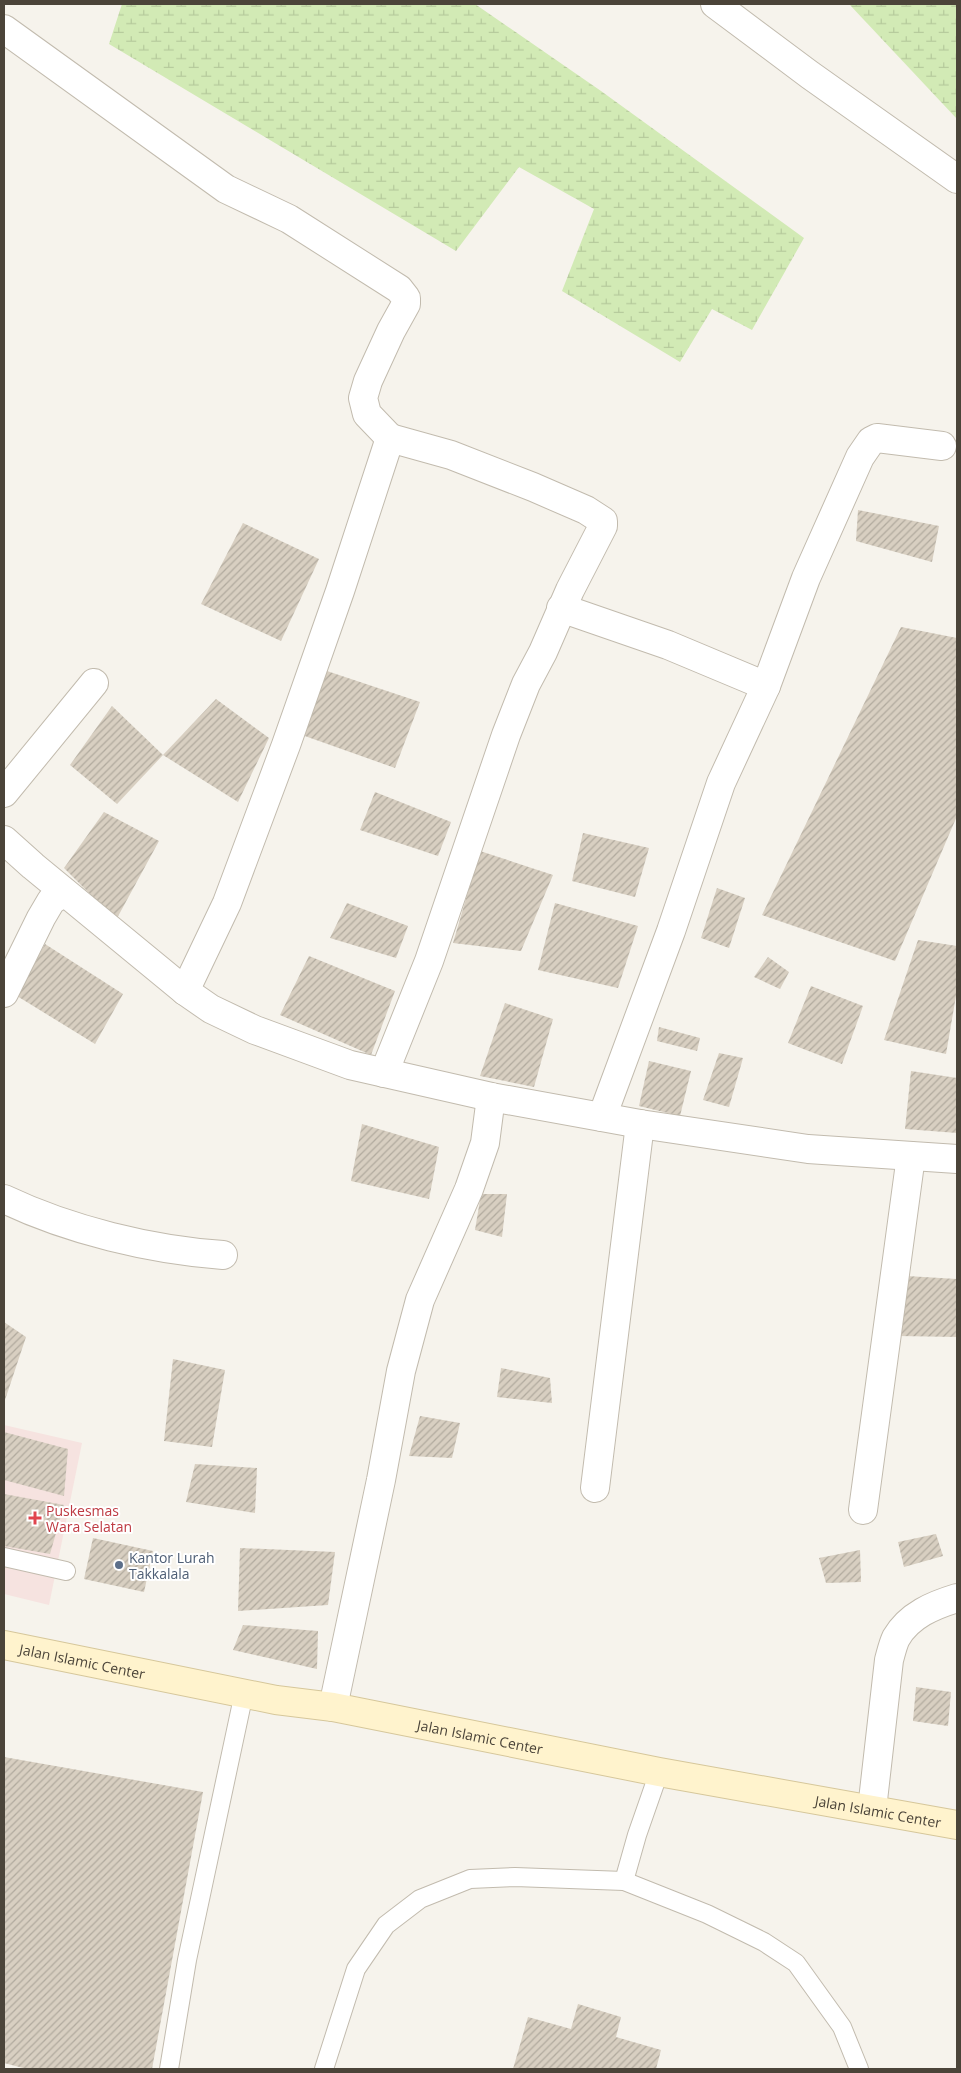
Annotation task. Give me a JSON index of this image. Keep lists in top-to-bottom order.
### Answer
{
  "streets": {
    "street": ["Jalan Islamic Center"]
  },
  "places": {
    "health": ["Puskesmas Wara Selatan"],
    "other": ["Kantor Lurah Takkalala"]
  }
}
